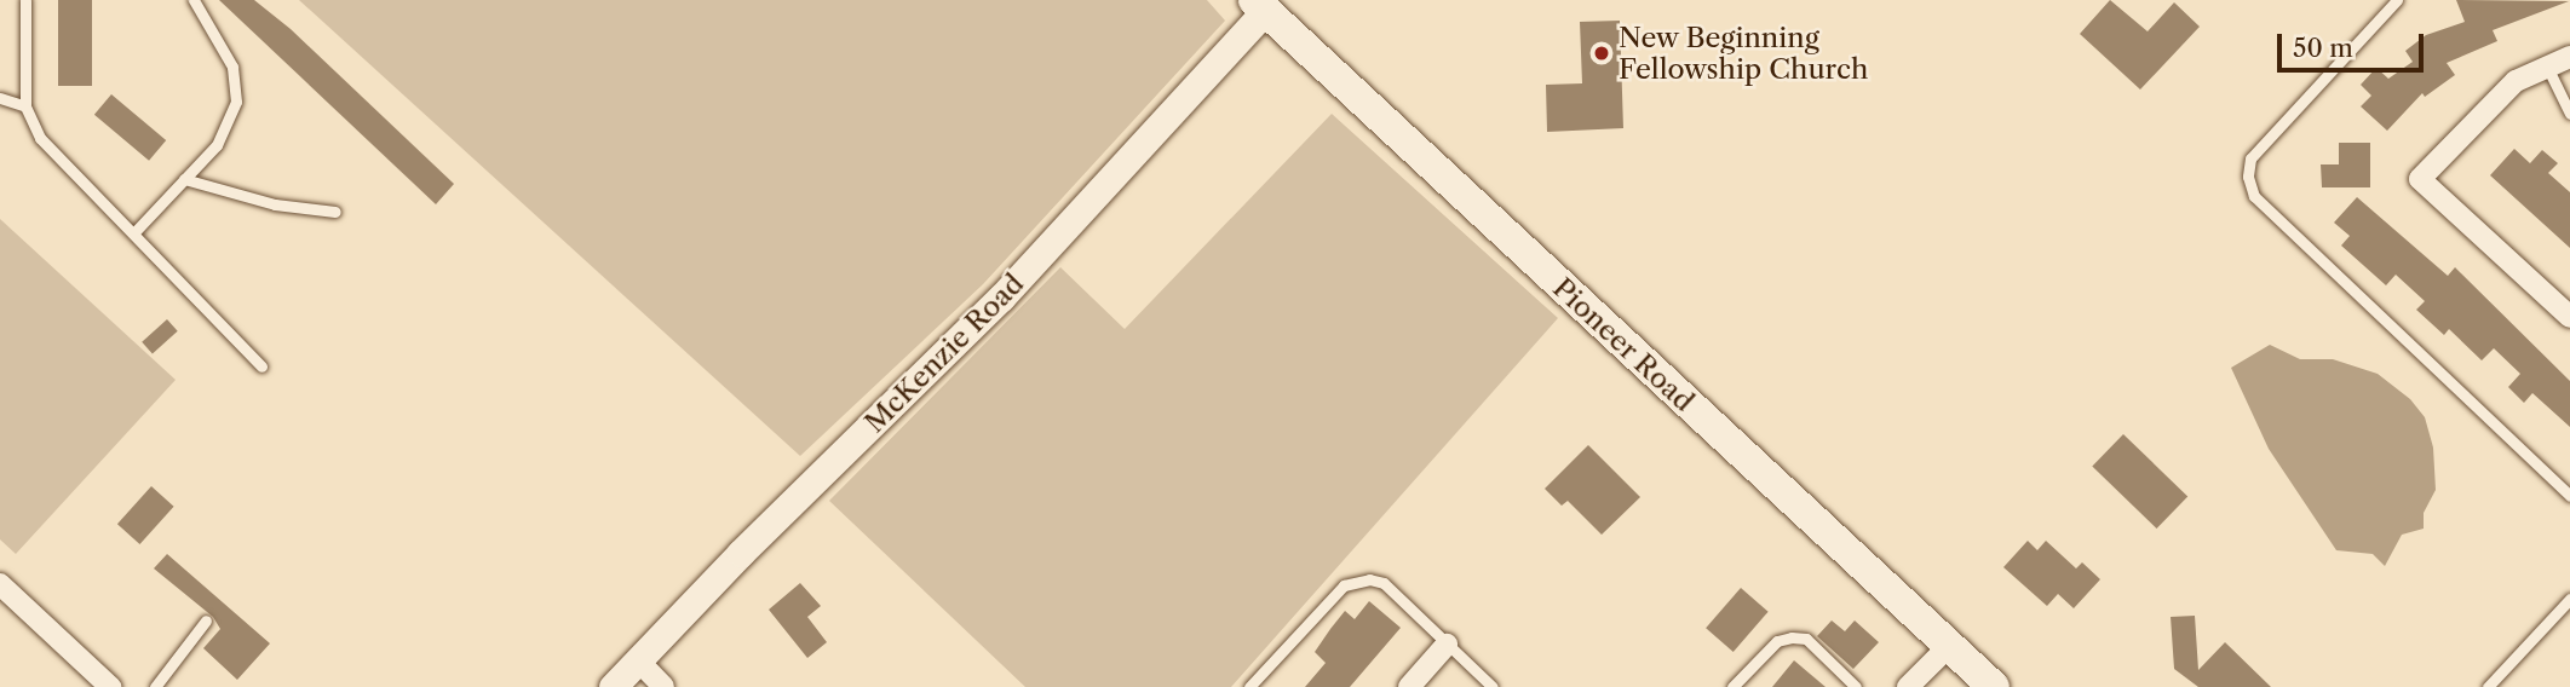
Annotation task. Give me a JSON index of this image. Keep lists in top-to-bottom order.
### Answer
{
  "streets": {
    "main road": ["Pioneer Road"],
    "street": ["McKenzie Road"]
  },
  "crossings": [
    ["Pioneer Road", "McKenzie Road"]
  ],
  "places": ["New Beginning Fellowship Church"],
  "scale_bar": "50 m"
}
